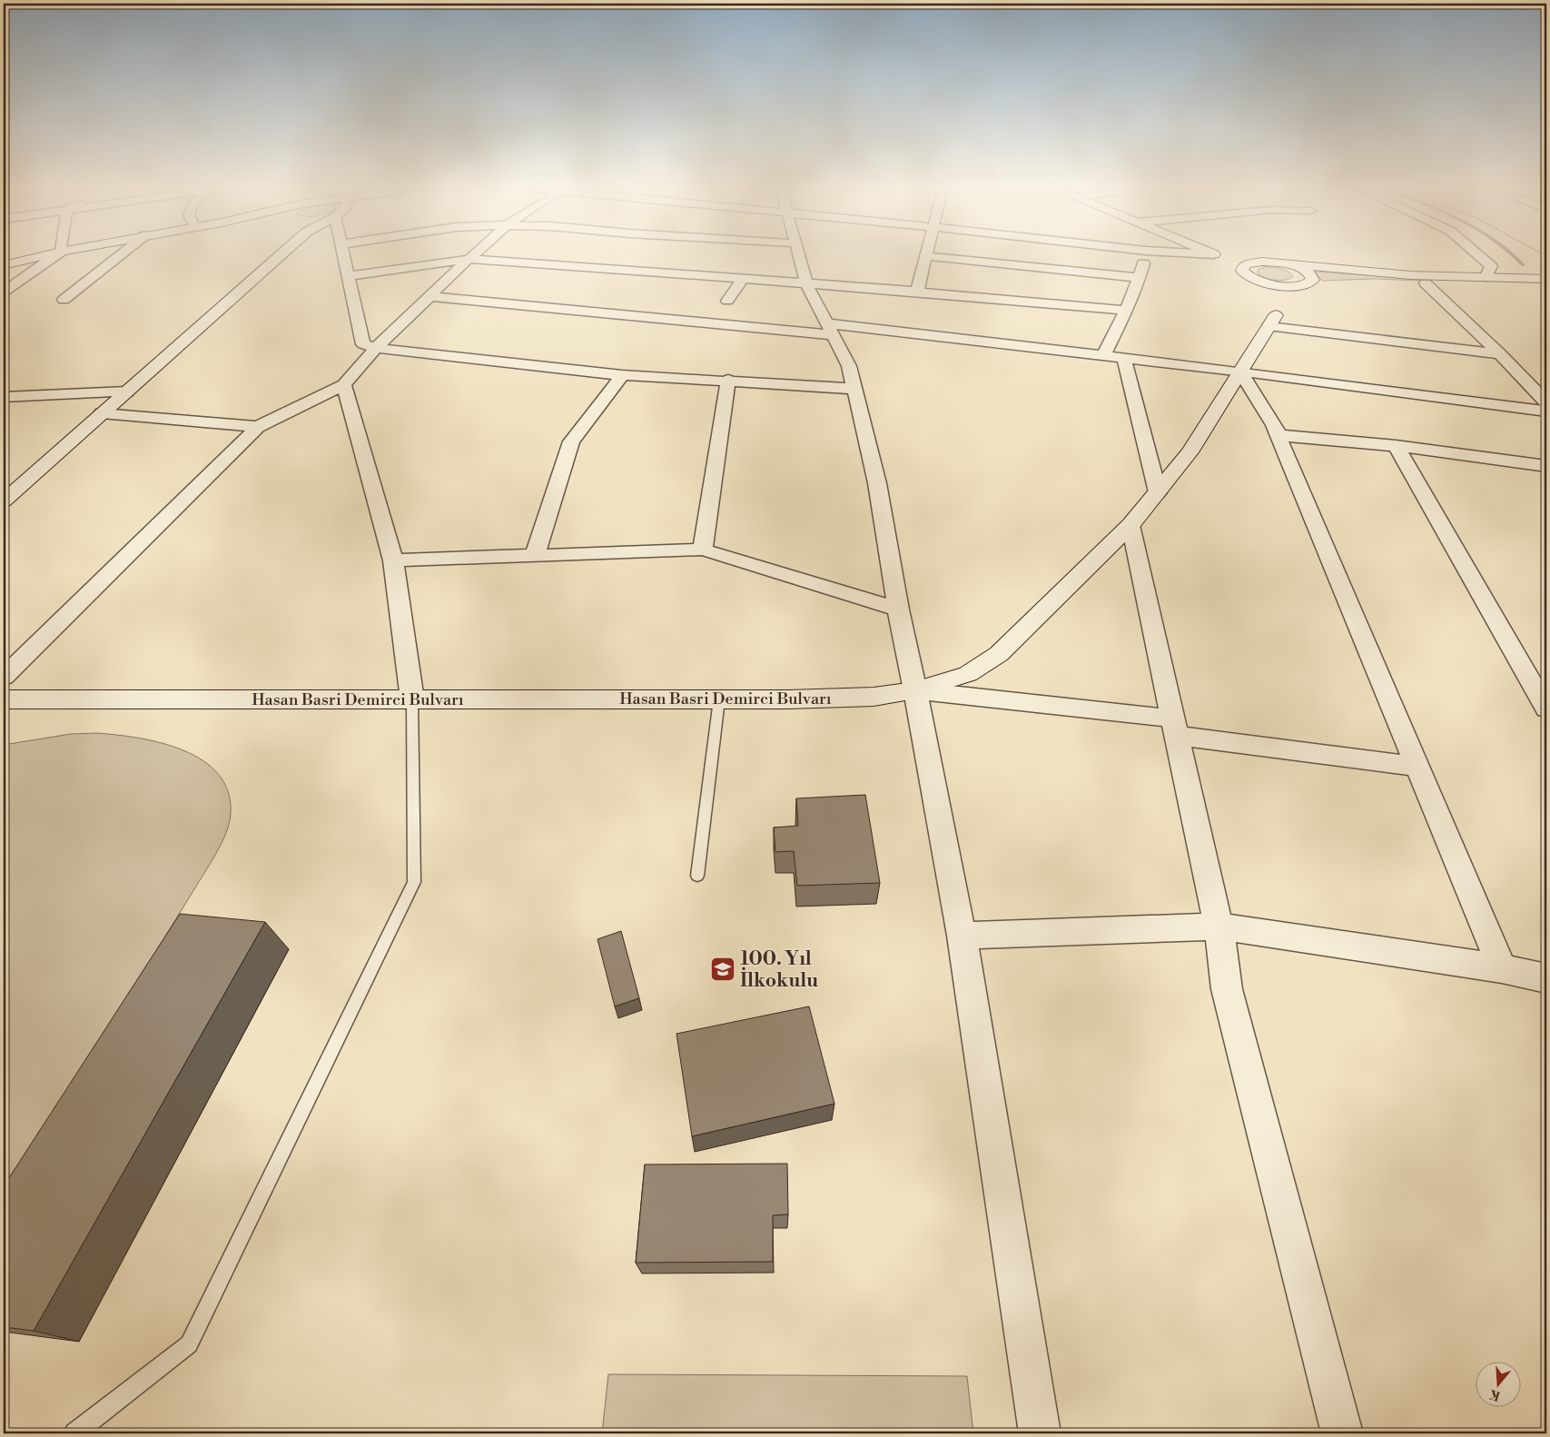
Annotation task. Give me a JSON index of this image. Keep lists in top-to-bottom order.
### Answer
{
  "streets": {
    "main road": ["Hasan Basri Demirci Bulvarı"]
  },
  "places": {
    "school or university": ["100. Yıl İlkokulu"]
  },
  "north": "bottom"
}
